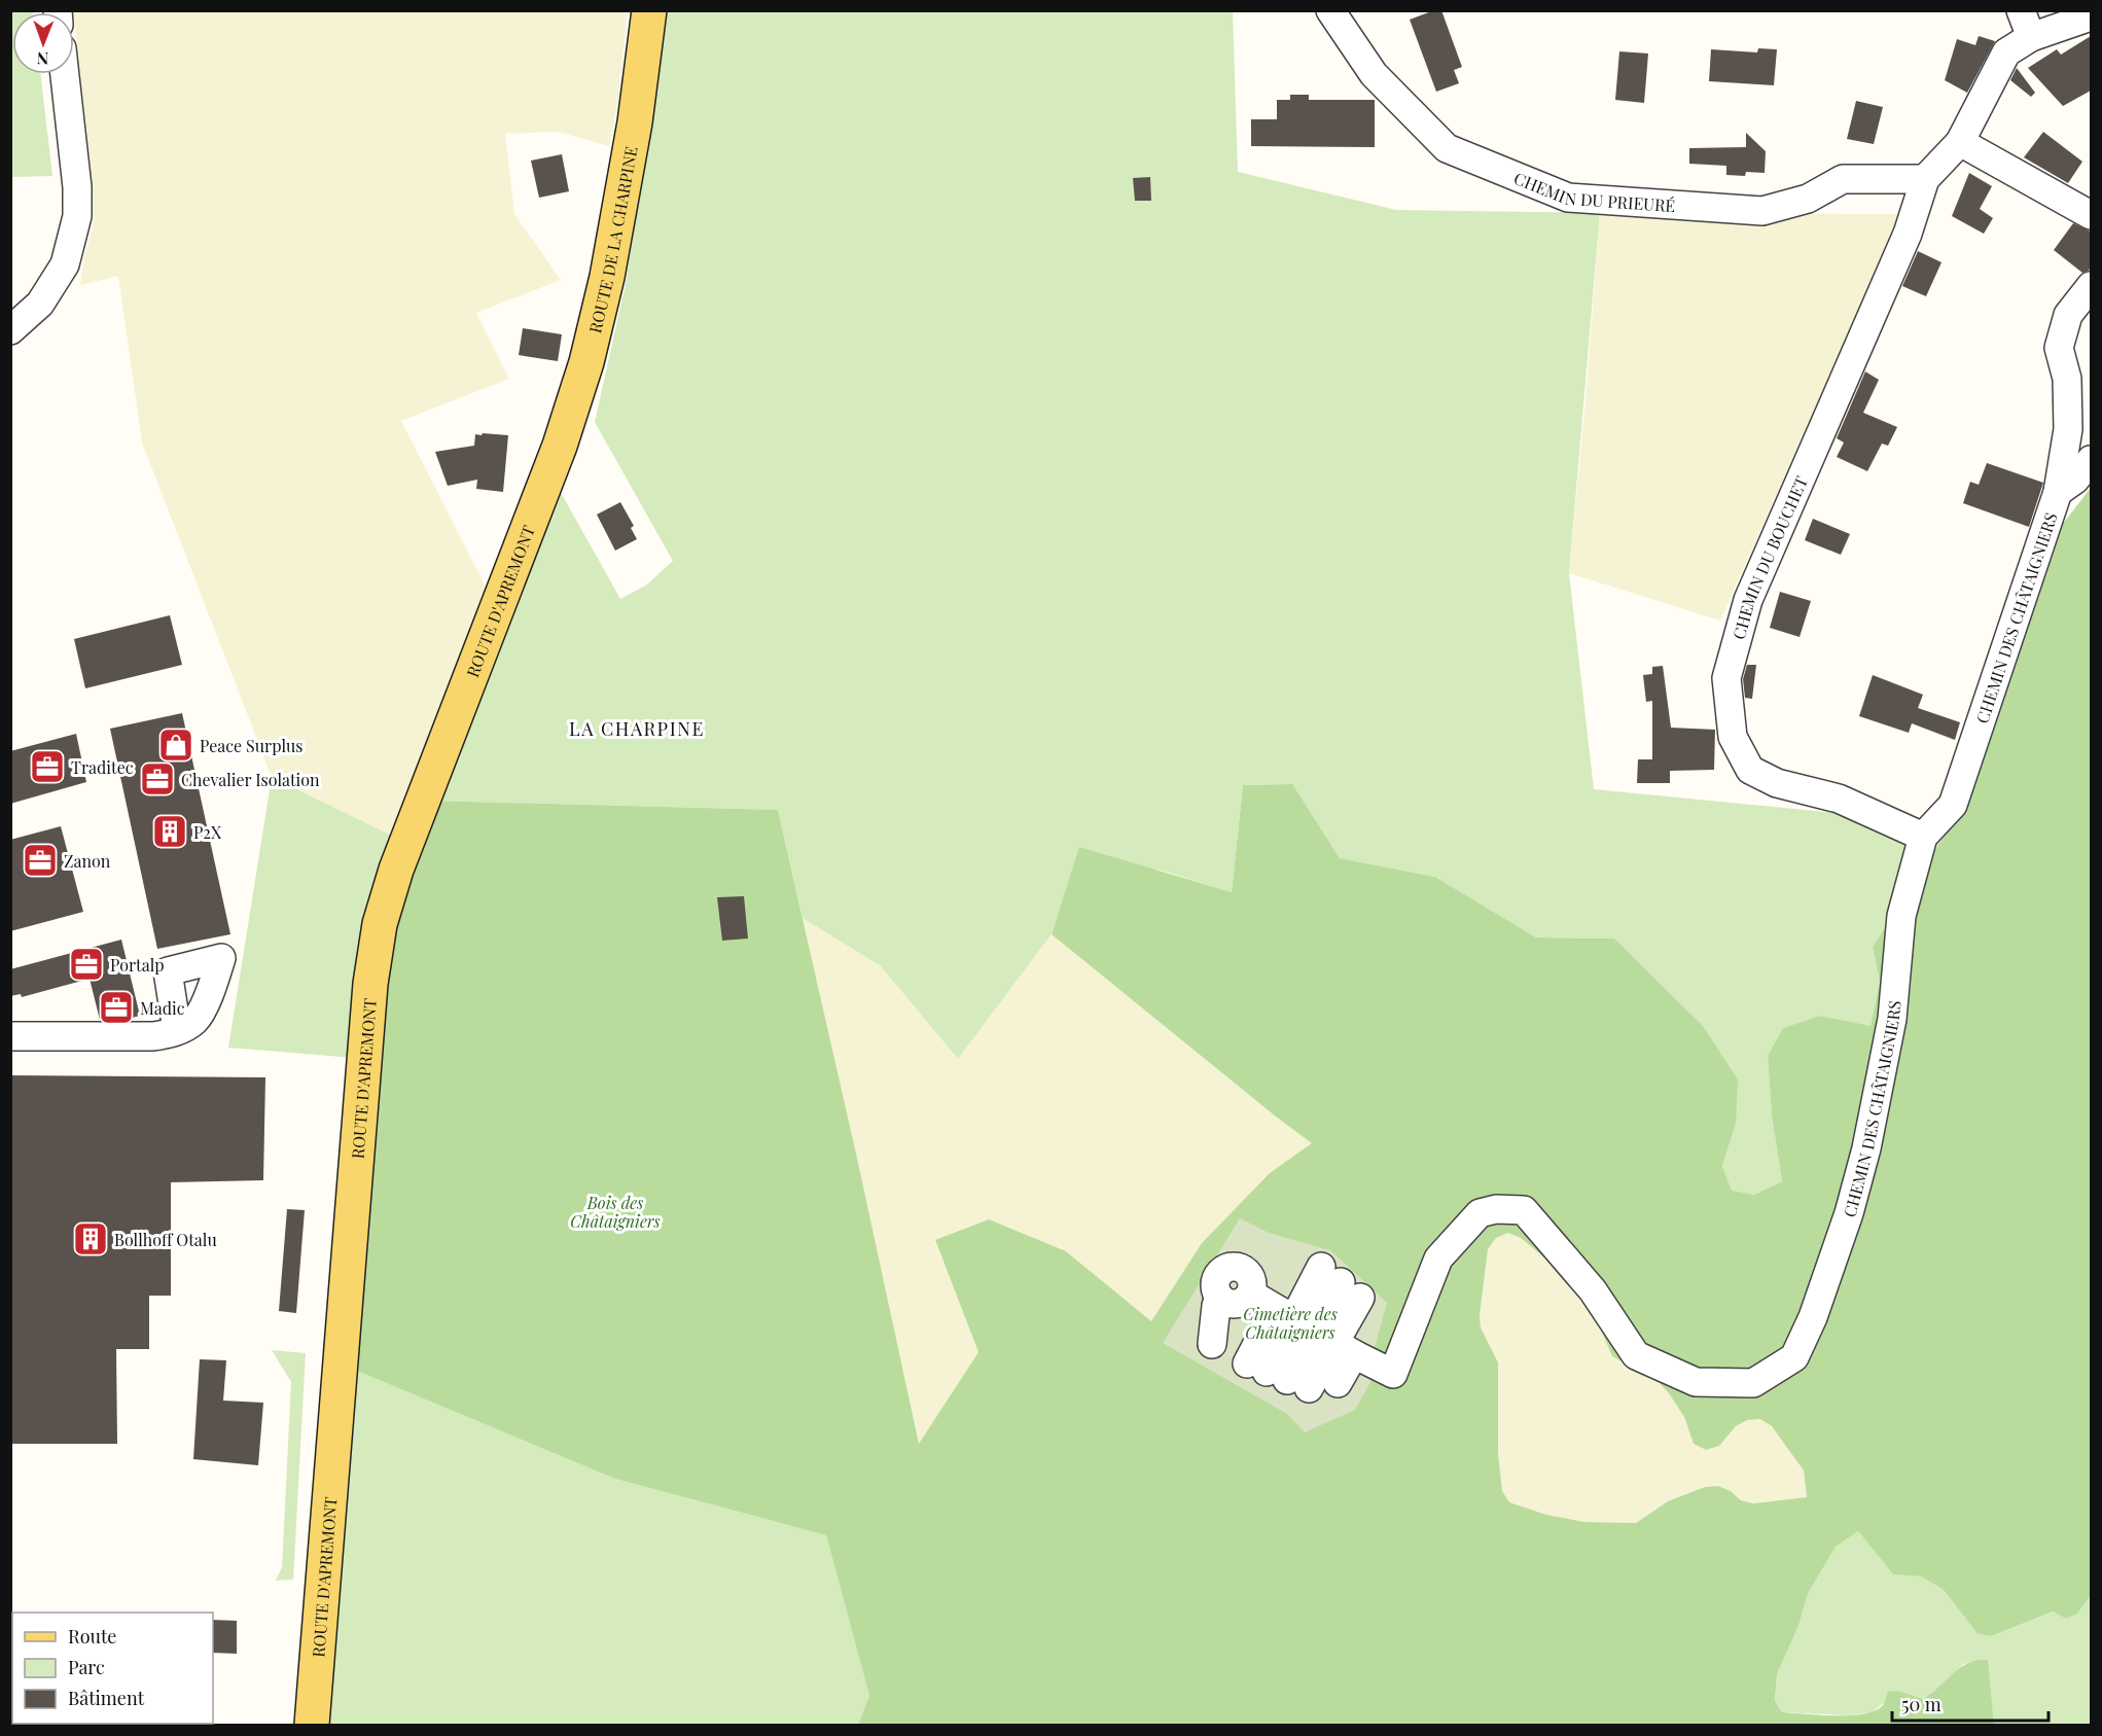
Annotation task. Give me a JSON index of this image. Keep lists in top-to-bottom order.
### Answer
{
  "streets": {
    "main road": ["ROUTE DE LA CHARPINE", "ROUTE D'APREMONT"],
    "street": ["CHEMIN DU PRIEURÉ", "CHEMIN DU BOUCHET", "CHEMIN DES CHÂTAIGNIERS"]
  },
  "crossings": [
    ["CHEMIN DU PRIEURÉ", "CHEMIN DU BOUCHET"],
    ["ROUTE DE LA CHARPINE", "ROUTE D'APREMONT"],
    ["CHEMIN DU BOUCHET", "CHEMIN DES CHÂTAIGNIERS"]
  ],
  "districts": ["LA CHARPINE"],
  "parks": ["Bois des Châtaigniers", "Cimetière des Châtaigniers"],
  "places": {
    "shop": ["Peace Surplus"],
    "office": [
      "Traditec",
      "Chevalier Isolation",
      "Zanon",
      "Portalp",
      "Madic"
    ],
    "building": ["P2X", "Bollhoff Otalu"]
  },
  "legend": ["Route", "Parc", "Bâtiment"],
  "scale_bar": "50 m",
  "north": "bottom"
}
